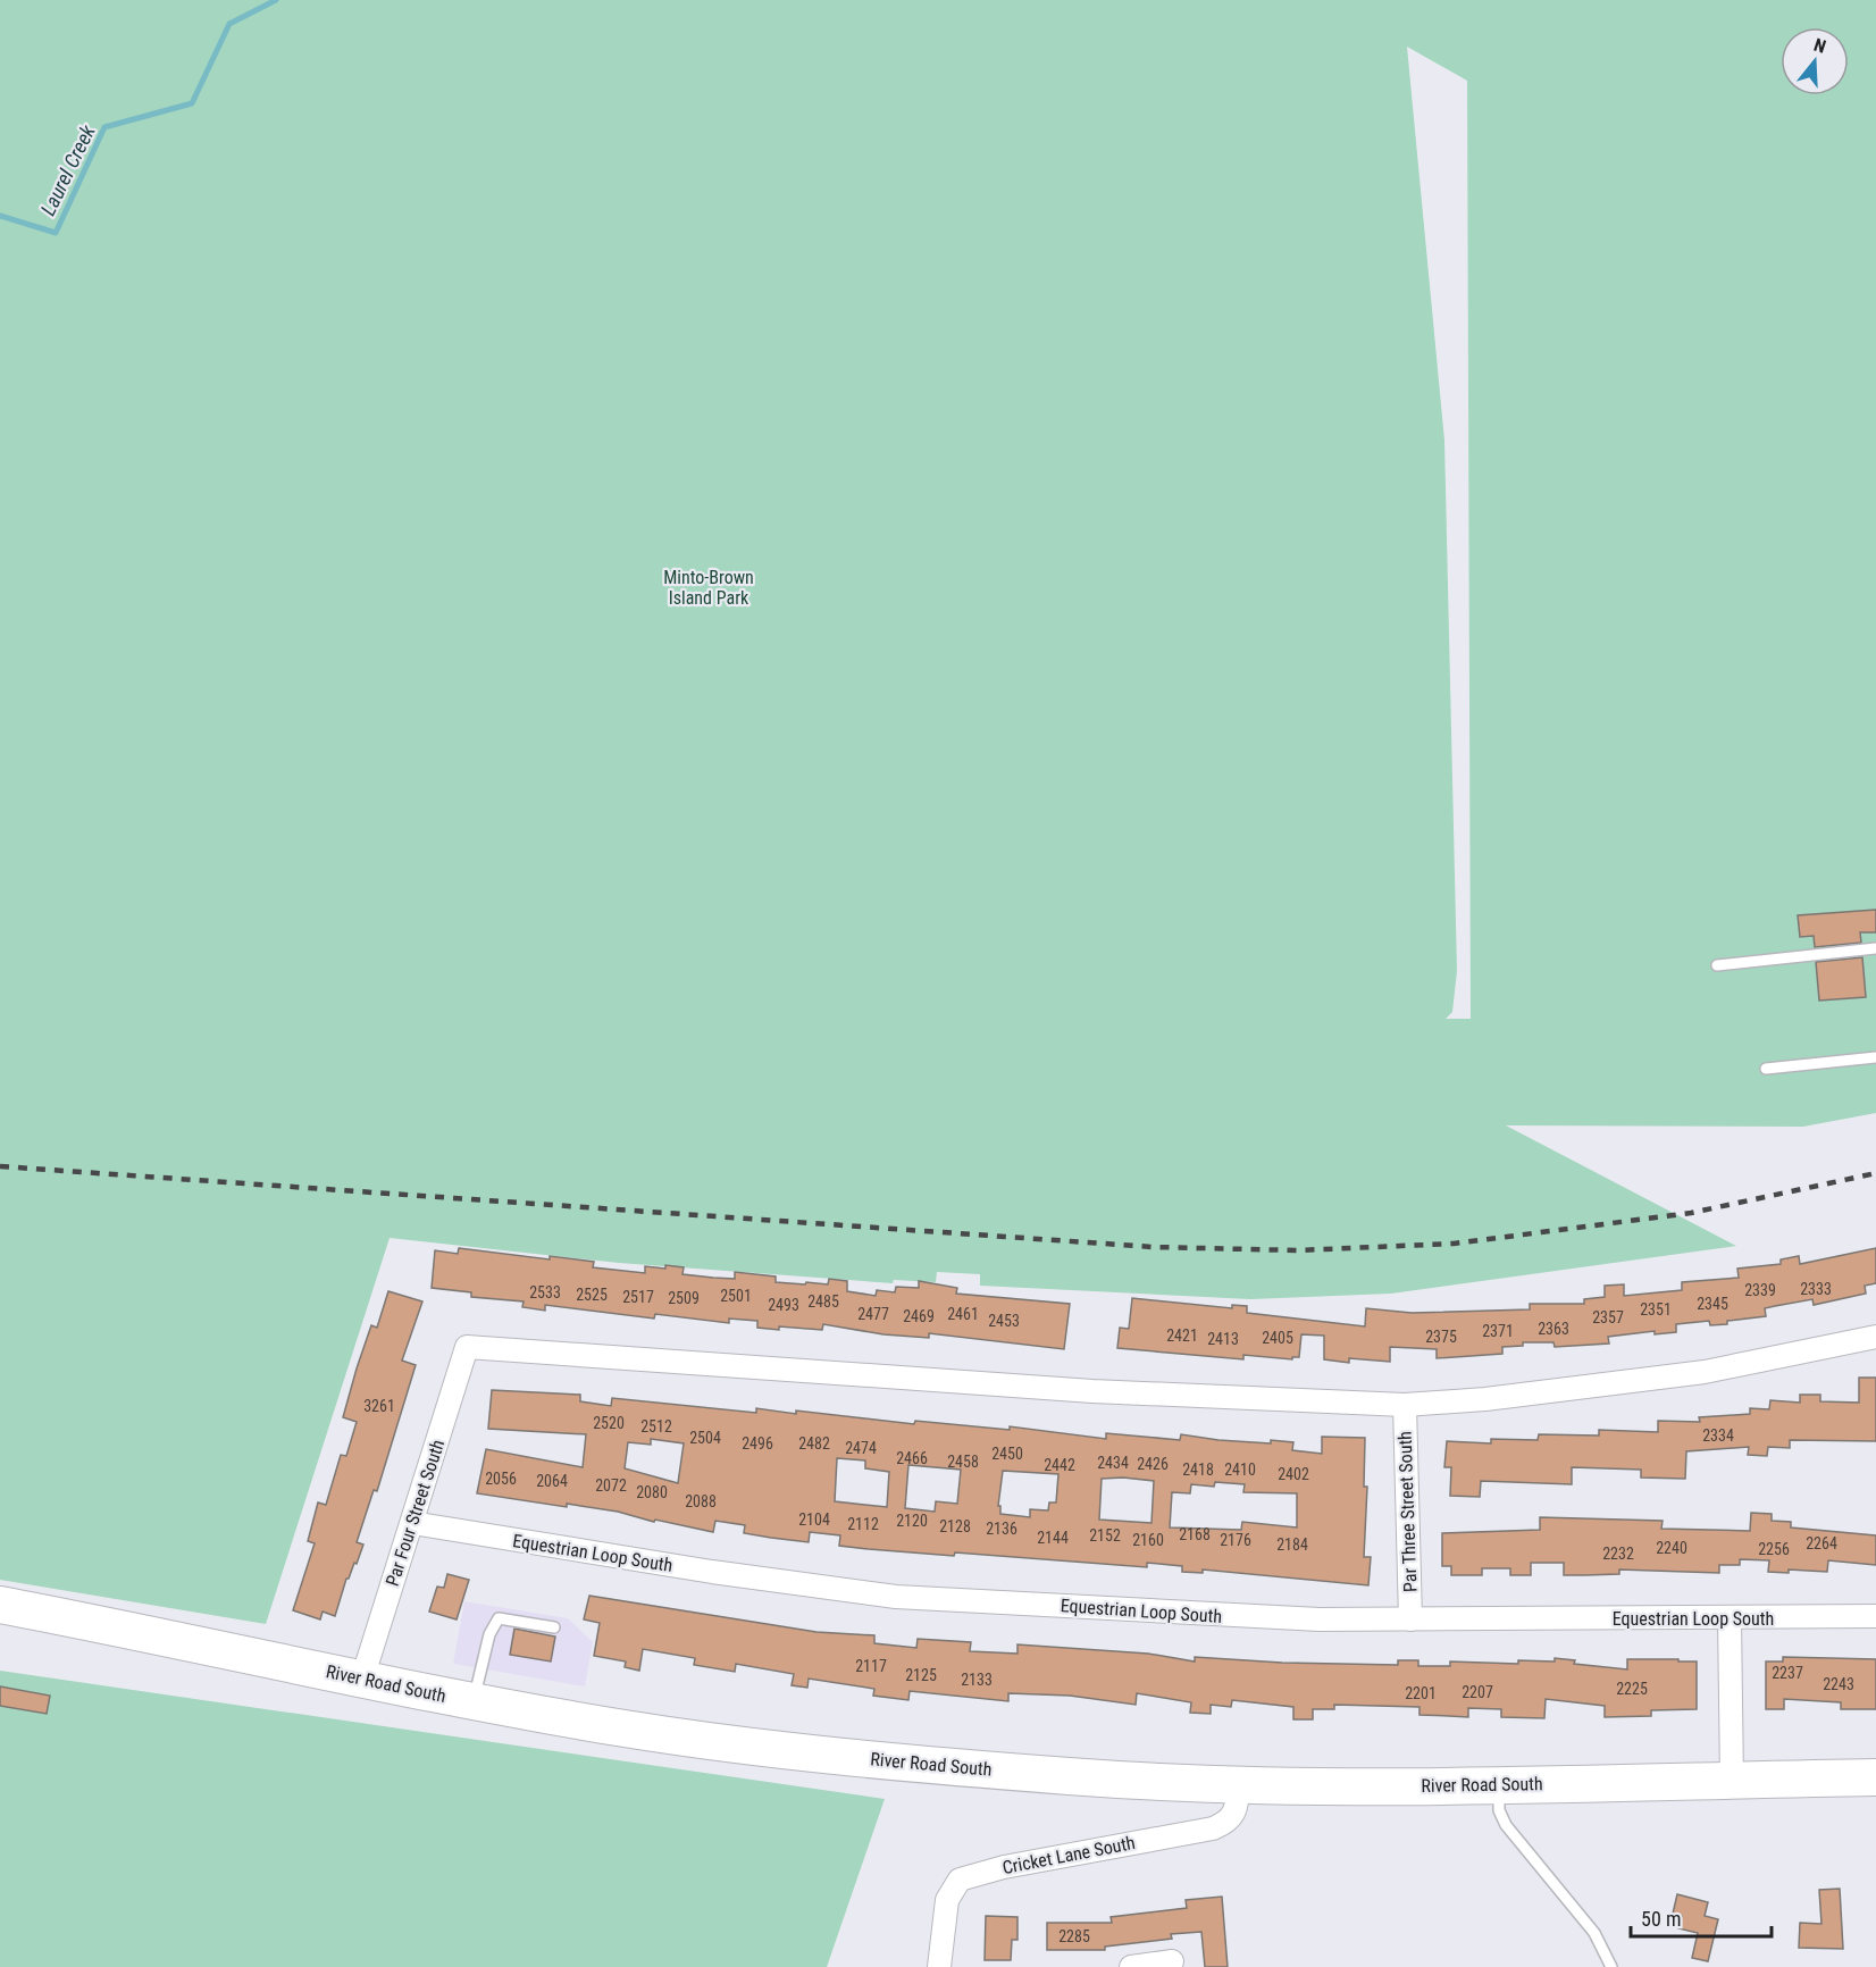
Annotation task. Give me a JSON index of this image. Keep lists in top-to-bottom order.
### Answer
{
  "streets": {
    "main road": ["River Road South"],
    "street": [
      "Par Three Street South",
      "Par Four Street South",
      "Equestrian Loop South",
      "Cricket Lane South"
    ]
  },
  "crossings": [
    ["Par Three Street South", "Par Four Street South"],
    ["Par Three Street South", "Equestrian Loop South"],
    ["Par Four Street South", "Equestrian Loop South"],
    ["Par Four Street South", "River Road South"],
    ["River Road South", "Cricket Lane South"]
  ],
  "water": ["Laurel Creek"],
  "parks": ["Minto-Brown Island Park"],
  "house_numbers": [
    "2333",
    "2339",
    "2533",
    "2525",
    "2501",
    "2517",
    "2509",
    "2485",
    "2345",
    "2493",
    "2351",
    "2477",
    "2461",
    "2469",
    "2357",
    "2453",
    "2363",
    "2371",
    "2421",
    "2375",
    "2405",
    "2413",
    "3261",
    "2520",
    "2512",
    "2334",
    "2504",
    "2496",
    "2482",
    "2474",
    "2450",
    "2466",
    "2458",
    "2434",
    "2426",
    "2442",
    "2418",
    "2410",
    "2402",
    "2056",
    "2064",
    "2072",
    "2080",
    "2088",
    "2104",
    "2120",
    "2112",
    "2128",
    "2136",
    "2168",
    "2152",
    "2144",
    "2160",
    "2176",
    "2264",
    "2184",
    "2240",
    "2256",
    "2232",
    "2117",
    "2237",
    "2125",
    "2133",
    "2243",
    "2225",
    "2207",
    "2201",
    "2285"
  ],
  "scale_bar": "50 m",
  "north": "top"
}
